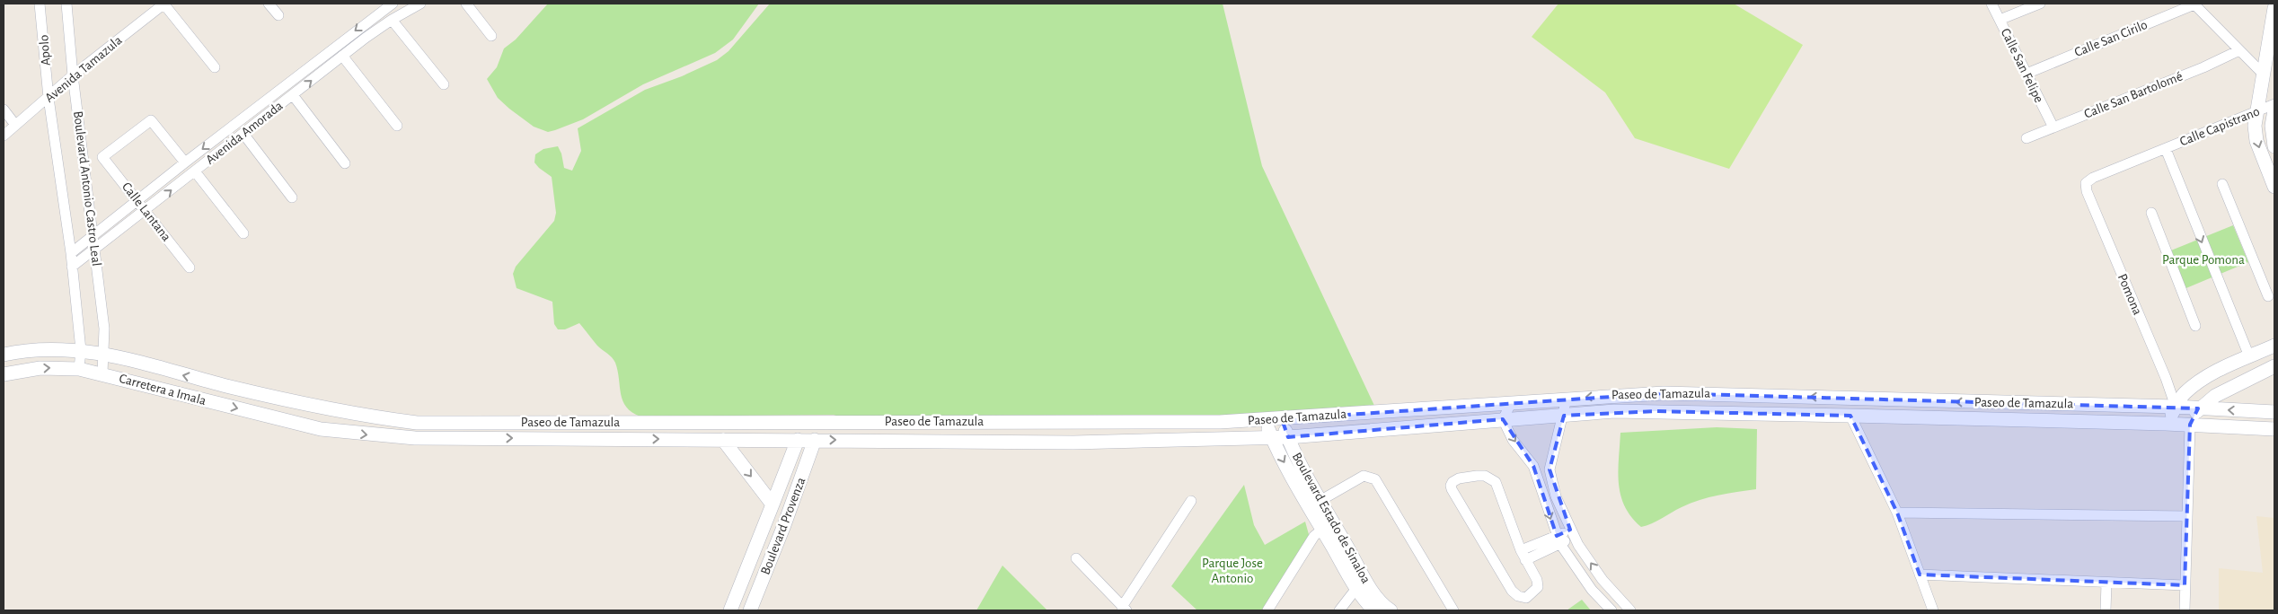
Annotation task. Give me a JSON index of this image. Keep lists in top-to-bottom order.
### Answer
{
  "streets": {
    "main road": [
      "Carretera a Imala",
      "Paseo de Tamazula",
      "Boulevard Estado de Sinaloa",
      "Boulevard Provenza"
    ],
    "street": [
      "Calle San Cirilo",
      "Apolo",
      "Calle San Felipe",
      "Avenida Tamazula",
      "Calle San Bartolomé",
      "Calle Capistrano",
      "Avenida Amorada",
      "Boulevard Antonio Castro Leal",
      "Calle Lantana",
      "Pomona"
    ]
  },
  "crossings": [
    ["Calle San Cirilo", "Calle San Felipe"],
    ["Apolo", "Avenida Tamazula"],
    ["Apolo", "Boulevard Antonio Castro Leal"],
    ["Calle San Felipe", "Calle San Bartolomé"],
    ["Avenida Tamazula", "Boulevard Antonio Castro Leal"],
    ["Calle Capistrano", "Pomona"],
    ["Avenida Amorada", "Boulevard Antonio Castro Leal"],
    ["Avenida Amorada", "Calle Lantana"],
    ["Boulevard Antonio Castro Leal", "Carretera a Imala"],
    ["Pomona", "Paseo de Tamazula"],
    ["Carretera a Imala", "Paseo de Tamazula"],
    ["Paseo de Tamazula", "Boulevard Estado de Sinaloa"],
    ["Paseo de Tamazula", "Boulevard Provenza"]
  ],
  "parks": ["Parque Pomona", "Parque Jose Antonio"]
}
